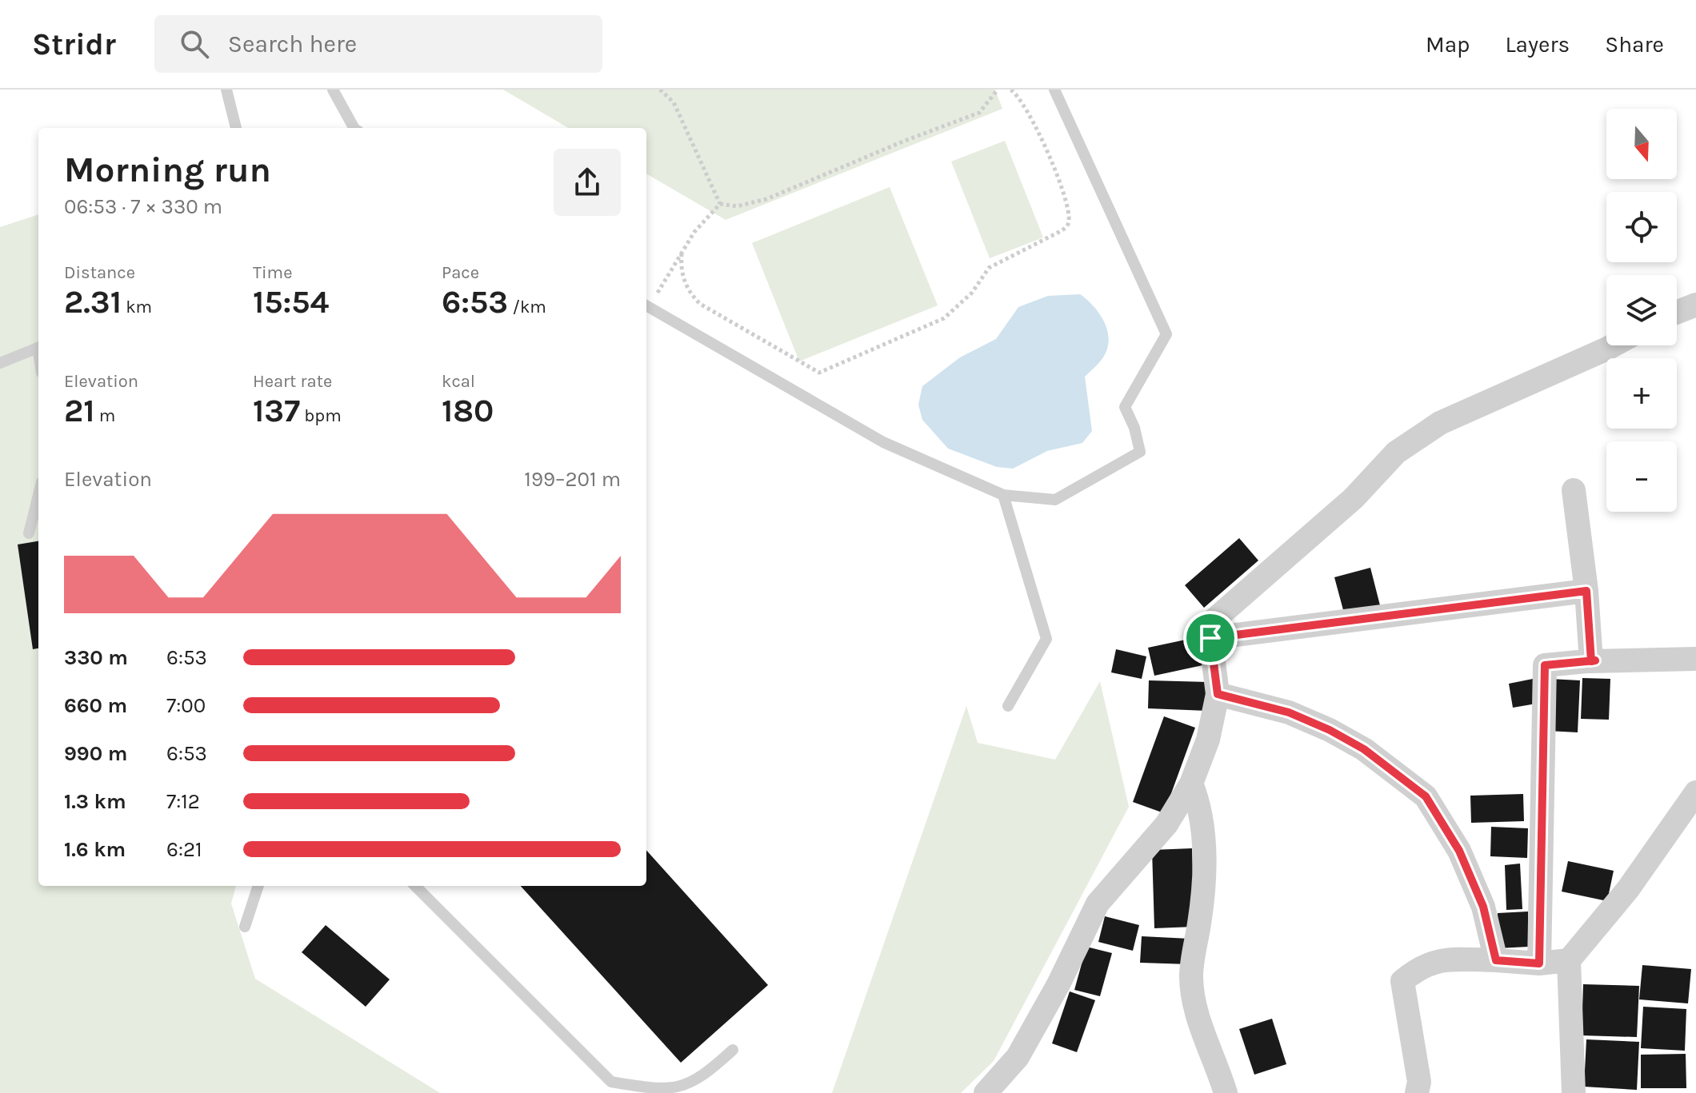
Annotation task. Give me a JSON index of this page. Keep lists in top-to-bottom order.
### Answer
{
  "north": "bottom",
  "page": {
    "header": "Stridr",
    "search": "Search here",
    "nav": ["Map", "Layers", "Share"],
    "map_buttons": ["+", "−"],
    "heading": ["Morning run", "06:53 · 7 × 330 m"],
    "stats": [
      ["Distance", "2.31 km"],
      ["Time", "15:54"],
      ["Pace", "6:53 /km"],
      ["Elevation", "21 m"],
      ["Heart rate", "137 bpm"],
      ["kcal", "180"]
    ],
    "chart": ["Elevation", "199–201 m"],
    "list": [
      {
        "name": "330 m",
        "note": "6:53"
      },
      {
        "name": "660 m",
        "note": "7:00"
      },
      {
        "name": "990 m",
        "note": "6:53"
      },
      {
        "name": "1.3 km",
        "note": "7:12"
      },
      {
        "name": "1.6 km",
        "note": "6:21"
      }
    ]
  }
}
